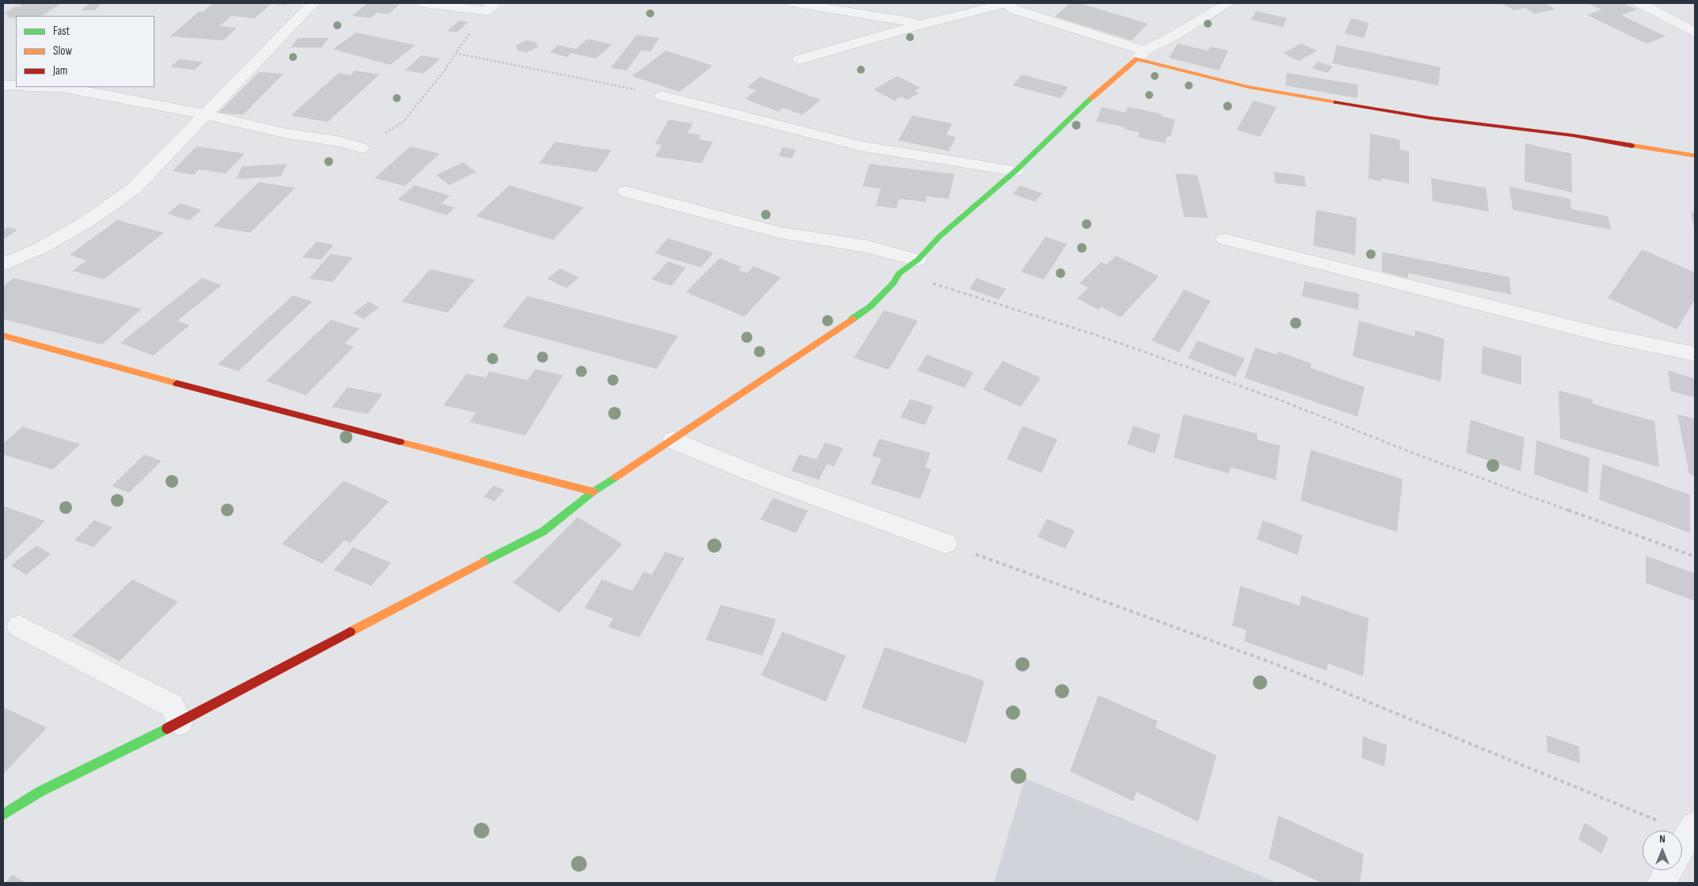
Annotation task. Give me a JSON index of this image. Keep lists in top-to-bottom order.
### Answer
{
  "legend": ["Fast", "Slow", "Jam"],
  "north": "top"
}
